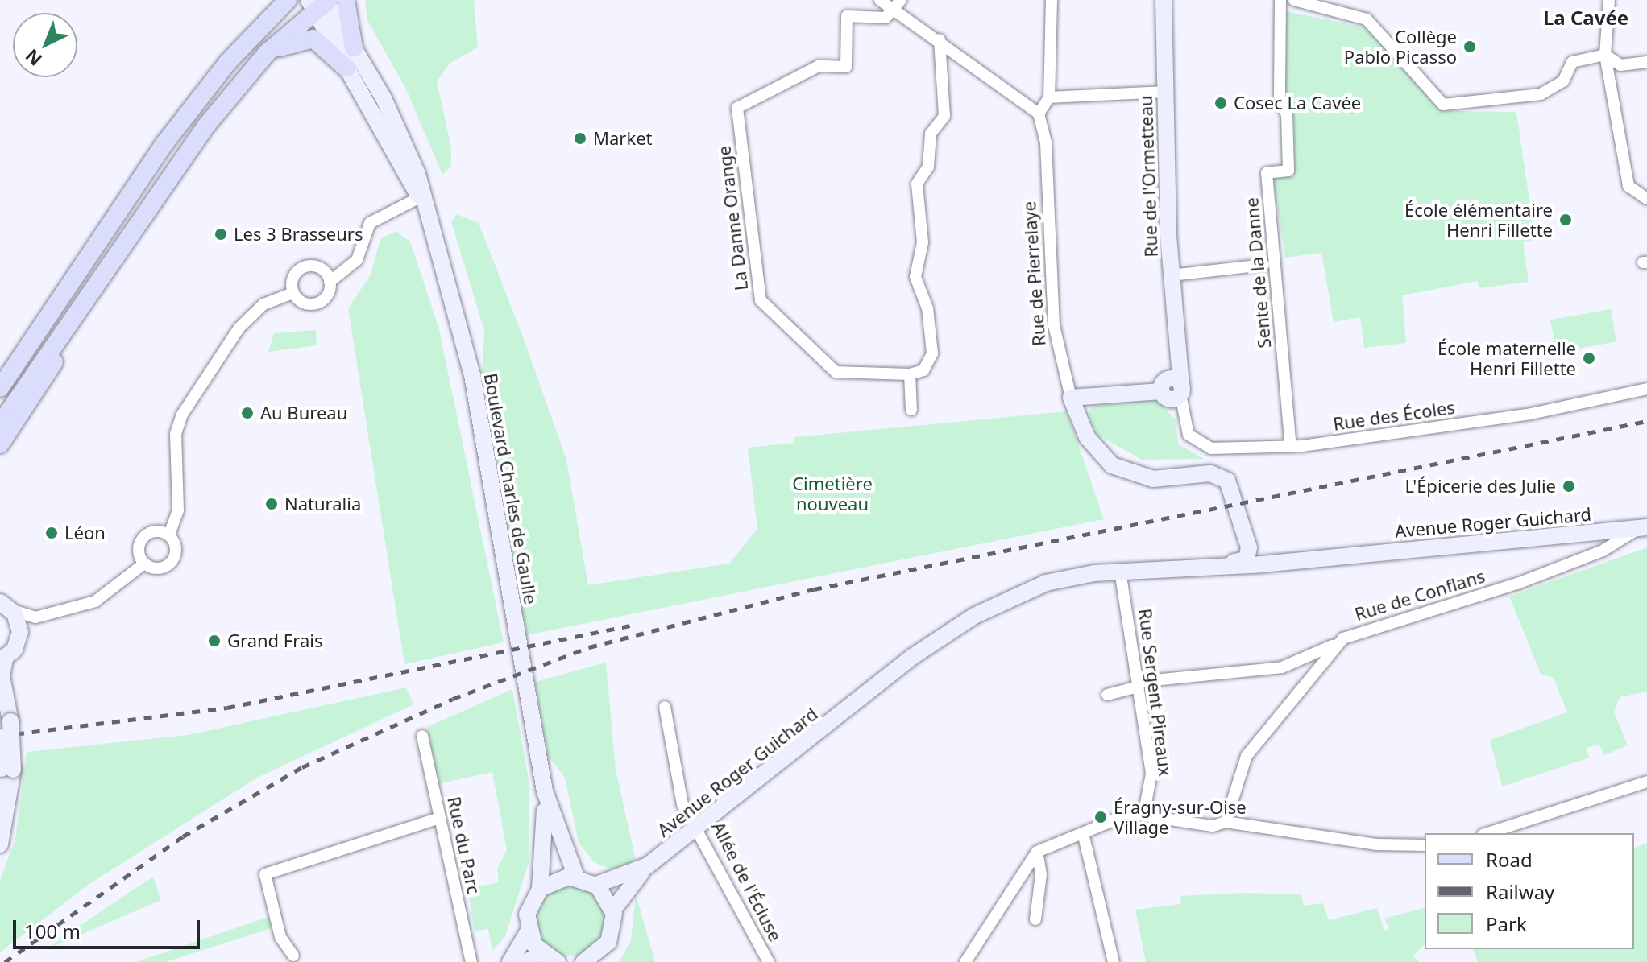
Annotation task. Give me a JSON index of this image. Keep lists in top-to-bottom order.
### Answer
{
  "streets": {
    "main road": [
      "Rue de l'Ormetteau",
      "Rue de Pierrelaye",
      "Boulevard Charles de Gaulle",
      "Avenue Roger Guichard"
    ],
    "street": [
      "La Danne Orange",
      "Sente de la Danne",
      "Rue des Écoles",
      "Rue de Conflans",
      "Rue Sergent Pireaux",
      "Rue du Parc",
      "Allée de l'Écluse"
    ]
  },
  "crossings": [
    ["Rue de l'Ormetteau", "Sente de la Danne"],
    ["Rue de l'Ormetteau", "Rue des Écoles"],
    ["Sente de la Danne", "Rue des Écoles"],
    ["Rue de Pierrelaye", "Avenue Roger Guichard"],
    ["Avenue Roger Guichard", "Rue de Conflans"],
    ["Avenue Roger Guichard", "Rue Sergent Pireaux"],
    ["Avenue Roger Guichard", "Allée de l'Écluse"]
  ],
  "districts": ["La Cavée"],
  "parks": ["Cimetière nouveau"],
  "places": [
    "Collège Pablo Picasso",
    "Cosec La Cavée",
    "Market",
    "École élémentaire Henri Fillette",
    "Les 3 Brasseurs",
    "École maternelle Henri Fillette",
    "Au Bureau",
    "L'Épicerie des Julie",
    "Naturalia",
    "Léon",
    "Grand Frais",
    "Éragny-sur-Oise Village"
  ],
  "legend": ["Road", "Railway", "Park"],
  "scale_bar": "100 m",
  "north": "bottom left"
}
